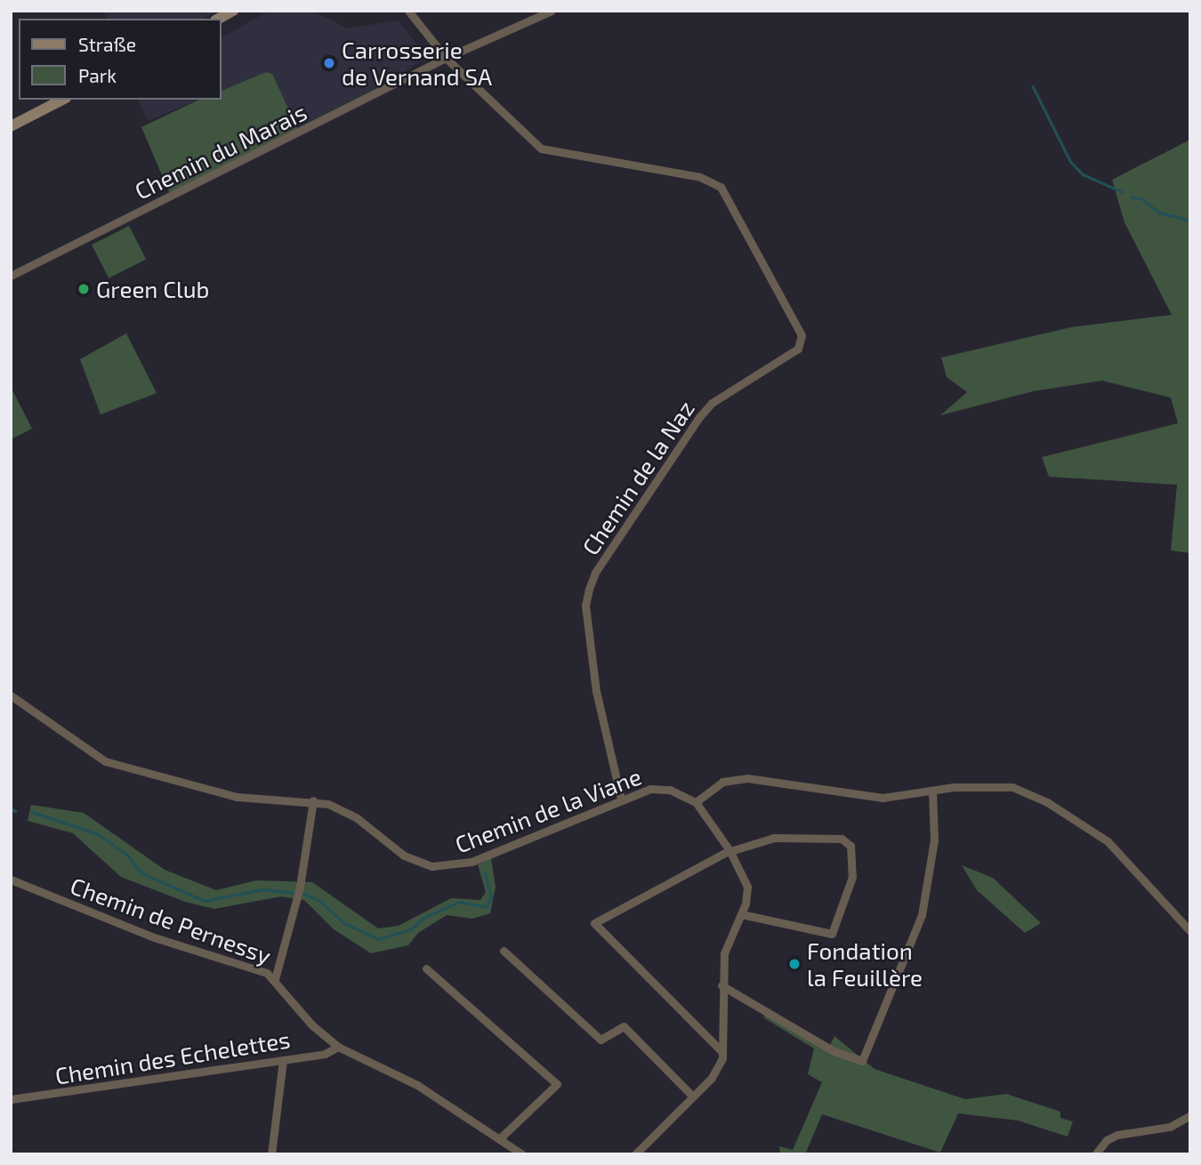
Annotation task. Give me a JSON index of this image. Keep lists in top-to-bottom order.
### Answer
{
  "streets": {
    "street": [
      "Chemin du Marais",
      "Chemin de la Naz",
      "Chemin de la Viane",
      "Chemin de Pernessy",
      "Chemin des Echelettes"
    ]
  },
  "crossings": [
    ["Chemin du Marais", "Chemin de la Naz"],
    ["Chemin de la Naz", "Chemin de la Viane"],
    ["Chemin de Pernessy", "Chemin des Echelettes"]
  ],
  "places": ["Carrosserie de Vernand SA", "Green Club", "Fondation la Feuillère"],
  "legend": ["Straße", "Park"]
}
